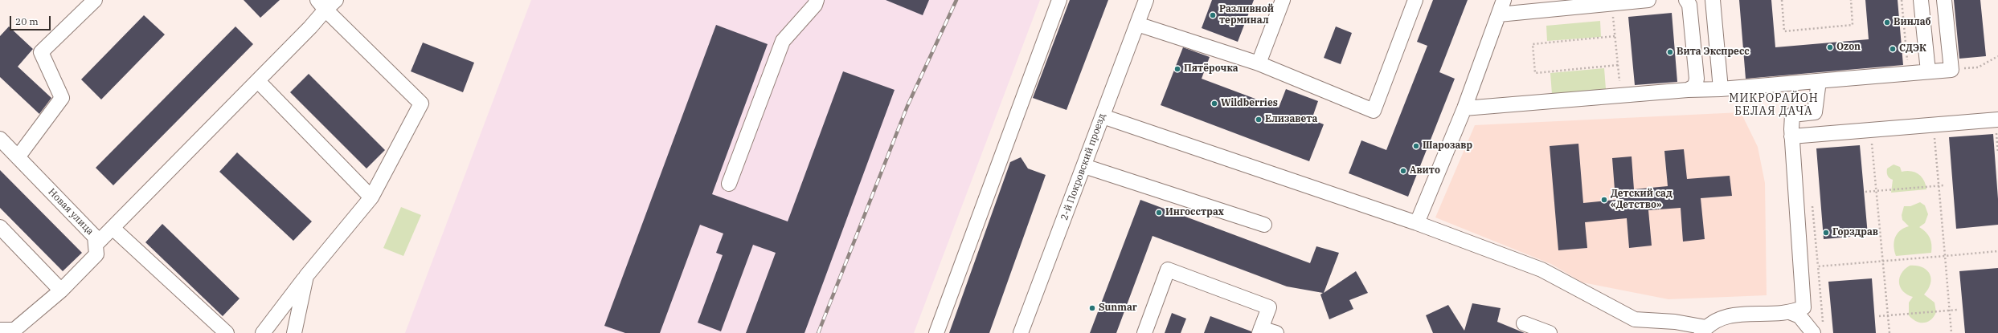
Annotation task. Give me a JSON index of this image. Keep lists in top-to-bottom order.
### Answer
{
  "streets": {
    "street": ["2-й Покровский проезд", "Новая улица"]
  },
  "districts": ["МИКРОРАЙОН БЕЛАЯ ДАЧА"],
  "places": [
    "Разливной терминал",
    "Винлаб",
    "Ozon",
    "СДЭК",
    "Вита Экспресс",
    "Пятёрочка",
    "Wildberries",
    "Елизавета",
    "Шарозавр",
    "Авито",
    "Детский сад «Детство»",
    "Ингосстрах",
    "Горздрав",
    "Sunmar"
  ],
  "scale_bar": "20 m"
}
